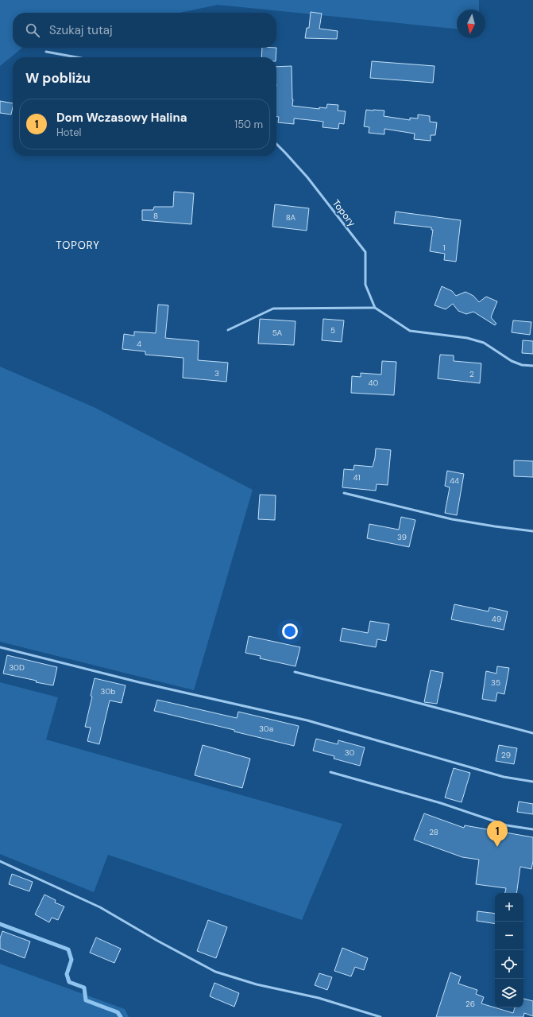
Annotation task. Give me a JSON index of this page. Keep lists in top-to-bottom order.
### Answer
{
  "streets": {
    "lane": ["Topory"]
  },
  "districts": ["TOPORY"],
  "house_numbers": [
    "8",
    "8A",
    "1",
    "5",
    "5A",
    "4",
    "3",
    "2",
    "40",
    "41",
    "44",
    "39",
    "49",
    "30D",
    "35",
    "30b",
    "30a",
    "30",
    "29",
    "28",
    "26"
  ],
  "north": "bottom",
  "page": {
    "search": "Szukaj tutaj",
    "heading": "W pobliżu",
    "list": [
      {
        "mark": "1",
        "name": "Dom Wczasowy Halina",
        "note": "Hotel",
        "value": "150 m"
      }
    ],
    "pins": "1",
    "map_buttons": ["+", "−"]
  }
}
